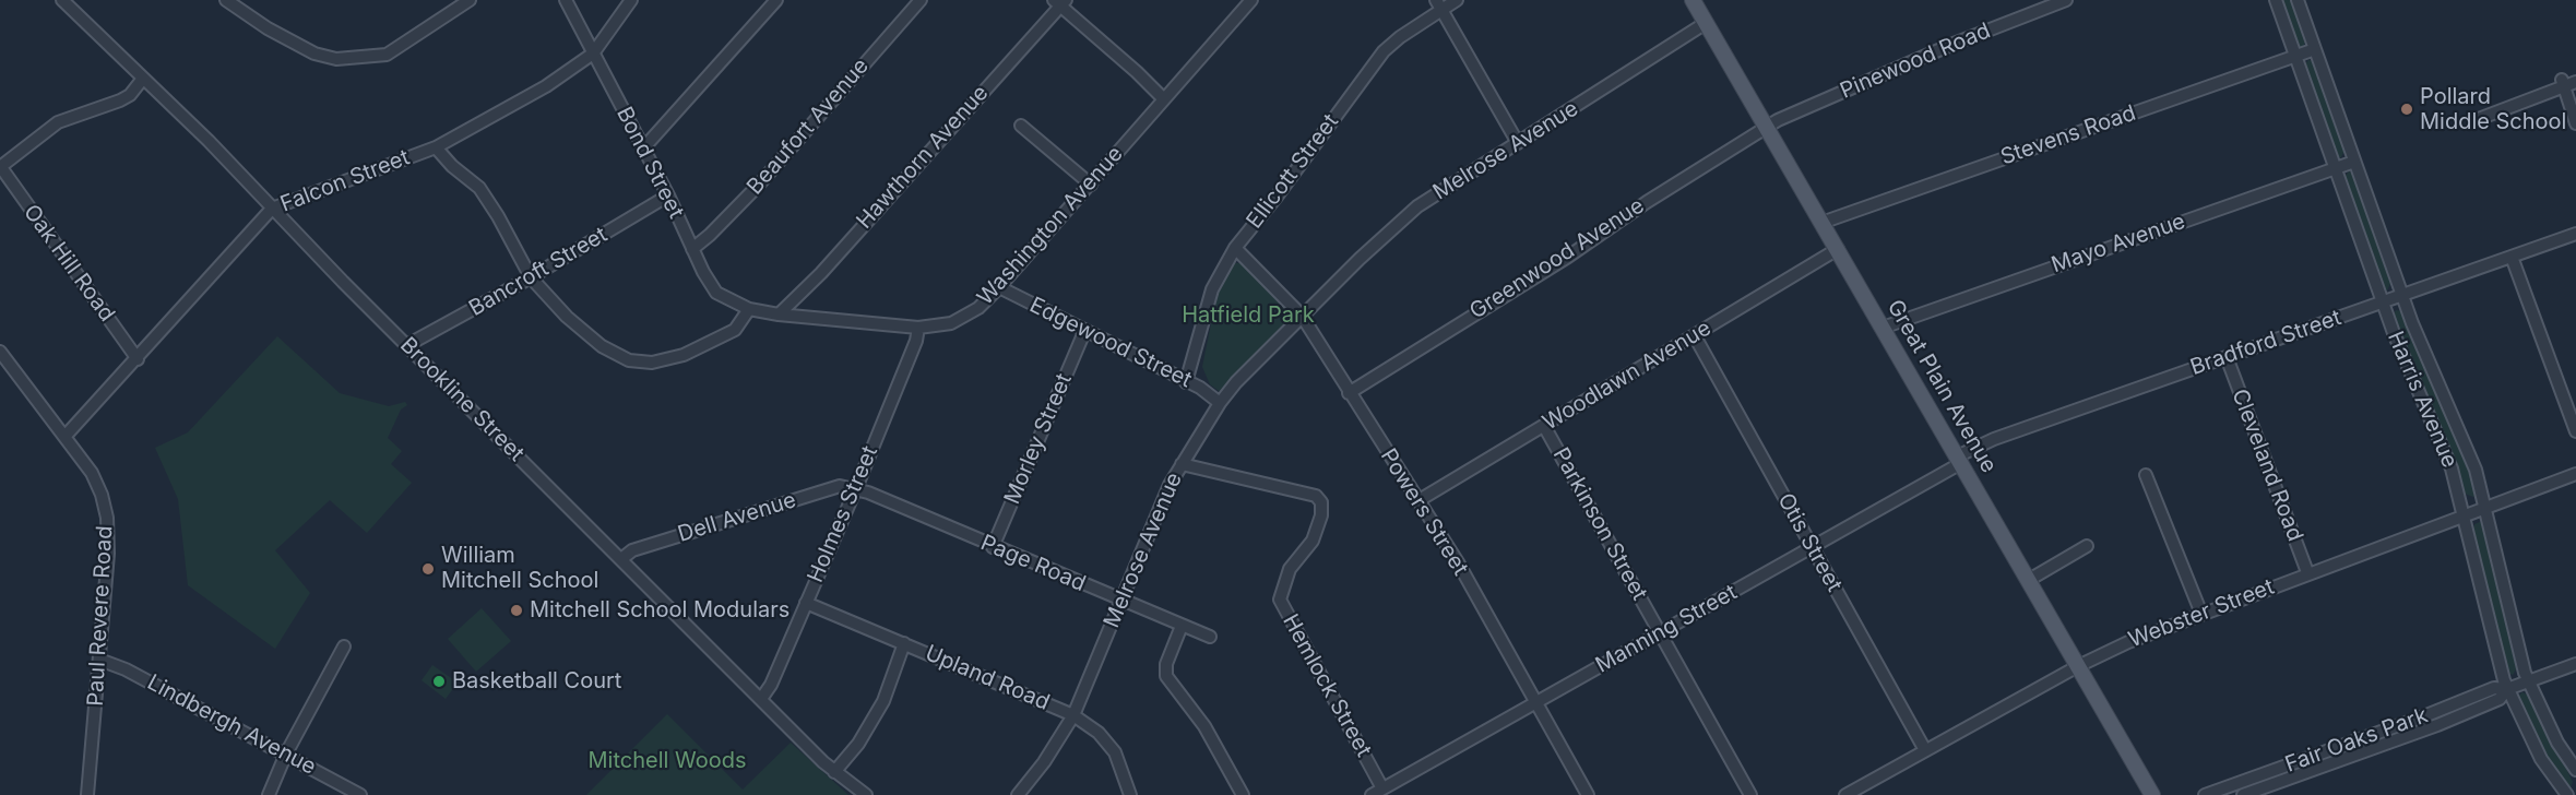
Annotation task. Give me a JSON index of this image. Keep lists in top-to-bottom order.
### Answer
{
  "streets": {
    "main road": ["Great Plain Avenue"],
    "street": [
      "Pinewood Road",
      "Beaufort Avenue",
      "Stevens Road",
      "Melrose Avenue",
      "Hawthorn Avenue",
      "Bond Street",
      "Ellicott Street",
      "Falcon Street",
      "Washington Avenue",
      "Mayo Avenue",
      "Greenwood Avenue",
      "Oak Hill Road",
      "Bancroft Street",
      "Edgewood Street",
      "Bradford Street",
      "Woodlawn Avenue",
      "Brookline Street",
      "Harris Avenue",
      "Morley Street",
      "Cleveland Road",
      "Powers Street",
      "Holmes Street",
      "Dell Avenue",
      "Parkinson Street",
      "Otis Street",
      "Page Road",
      "Webster Street",
      "Paul Revere Road",
      "Manning Street",
      "Upland Road",
      "Hemlock Street",
      "Lindbergh Avenue",
      "Fair Oaks Park"
    ]
  },
  "crossings": [
    ["Pinewood Road", "Greenwood Avenue"],
    ["Pinewood Road", "Great Plain Avenue"],
    ["Beaufort Avenue", "Bond Street"],
    ["Stevens Road", "Great Plain Avenue"],
    ["Stevens Road", "Harris Avenue"],
    ["Melrose Avenue", "Edgewood Street"],
    ["Melrose Avenue", "Great Plain Avenue"],
    ["Melrose Avenue", "Powers Street"],
    ["Melrose Avenue", "Page Road"],
    ["Melrose Avenue", "Upland Road"],
    ["Melrose Avenue", "Hemlock Street"],
    ["Hawthorn Avenue", "Washington Avenue"],
    ["Bond Street", "Falcon Street"],
    ["Bond Street", "Washington Avenue"],
    ["Bond Street", "Bancroft Street"],
    ["Ellicott Street", "Edgewood Street"],
    ["Ellicott Street", "Powers Street"],
    ["Falcon Street", "Oak Hill Road"],
    ["Falcon Street", "Brookline Street"],
    ["Falcon Street", "Paul Revere Road"],
    ["Washington Avenue", "Edgewood Street"],
    ["Washington Avenue", "Holmes Street"],
    ["Mayo Avenue", "Great Plain Avenue"],
    ["Mayo Avenue", "Harris Avenue"],
    ["Greenwood Avenue", "Great Plain Avenue"],
    ["Greenwood Avenue", "Powers Street"],
    ["Bancroft Street", "Brookline Street"],
    ["Edgewood Street", "Morley Street"],
    ["Bradford Street", "Great Plain Avenue"],
    ["Bradford Street", "Harris Avenue"],
    ["Bradford Street", "Cleveland Road"],
    ["Bradford Street", "Manning Street"],
    ["Woodlawn Avenue", "Great Plain Avenue"],
    ["Woodlawn Avenue", "Powers Street"],
    ["Woodlawn Avenue", "Parkinson Street"],
    ["Woodlawn Avenue", "Otis Street"],
    ["Great Plain Avenue", "Webster Street"],
    ["Great Plain Avenue", "Manning Street"],
    ["Brookline Street", "Holmes Street"],
    ["Brookline Street", "Dell Avenue"],
    ["Harris Avenue", "Webster Street"],
    ["Harris Avenue", "Fair Oaks Park"],
    ["Morley Street", "Page Road"],
    ["Cleveland Road", "Webster Street"],
    ["Powers Street", "Manning Street"],
    ["Holmes Street", "Dell Avenue"],
    ["Holmes Street", "Page Road"],
    ["Holmes Street", "Upland Road"],
    ["Dell Avenue", "Page Road"],
    ["Parkinson Street", "Manning Street"],
    ["Otis Street", "Webster Street"],
    ["Otis Street", "Manning Street"],
    ["Paul Revere Road", "Lindbergh Avenue"],
    ["Manning Street", "Hemlock Street"]
  ],
  "parks": ["Hatfield Park", "Mitchell Woods"],
  "places": [
    "Pollard Middle School",
    "William Mitchell School",
    "Mitchell School Modulars",
    "Basketball Court"
  ]
}
